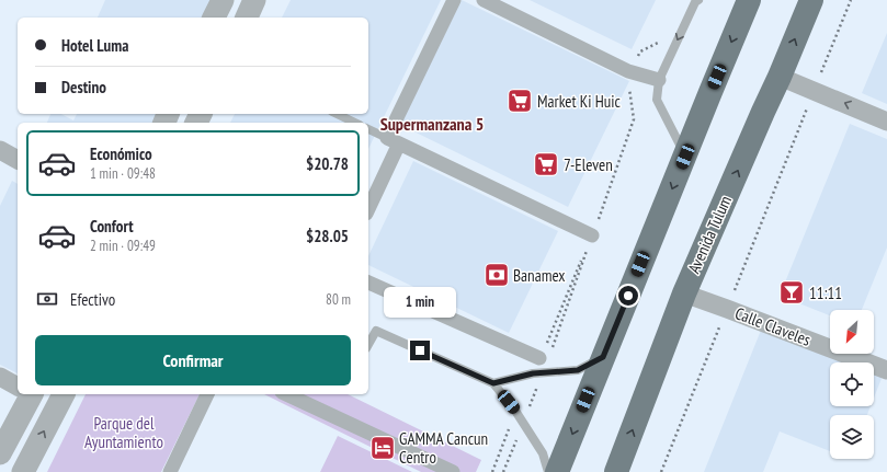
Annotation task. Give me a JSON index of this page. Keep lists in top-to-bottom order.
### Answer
{
  "streets": {
    "main road": ["Avenida Tulum"],
    "street": ["Calle Claveles"]
  },
  "crossings": [
    ["Avenida Tulum", "Calle Claveles"]
  ],
  "districts": ["Supermanzana 5"],
  "parks": ["Parque del Ayuntamiento"],
  "places": {
    "supermarket": ["Market Ki Huic", "7-Eleven"],
    "bank": ["Banamex"],
    "bar": ["11:11"],
    "hotel": ["GAMMA Cancun Centro"]
  },
  "north": "bottom left",
  "page": {
    "banner": ["Hotel Luma", "Destino"],
    "list": [
      {
        "name": "Económico",
        "note": "1 min · 09:48",
        "value": "$20.78"
      },
      {
        "name": "Confort",
        "note": "2 min · 09:49",
        "value": "$28.05"
      }
    ],
    "pay": ["Efectivo", "80 m"],
    "bubble": "1 min",
    "buttons": "Confirmar"
  }
}
